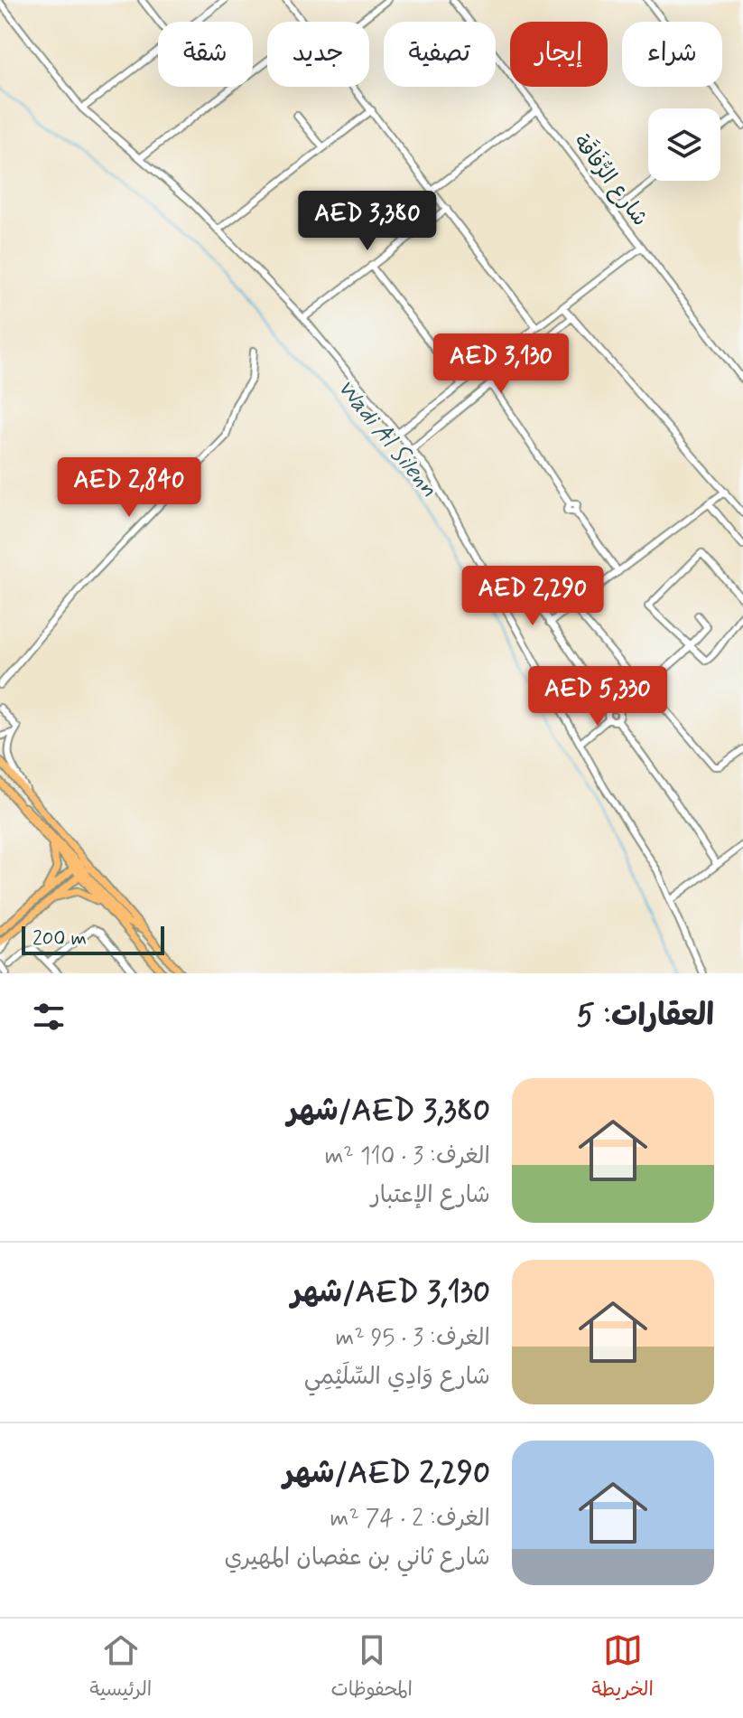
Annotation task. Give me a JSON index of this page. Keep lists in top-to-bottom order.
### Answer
{
  "streets": {
    "street": ["شارع الرُّفَاقَة"]
  },
  "water": ["Wadi Al Silenn"],
  "scale_bar": "200 m",
  "page": {
    "chip": [
      "شراء",
      "إيجار",
      "تصفية",
      "جديد",
      "شقة"
    ],
    "price": [
      "AED 3,380",
      "AED 3,130",
      "AED 2,840",
      "AED 2,290",
      "AED 5,330"
    ],
    "scale": "200 m",
    "heading": "العقارات: 5",
    "list": [
      {
        "name": "AED 3,380/شهر",
        "note": "الغرف: 3 · 110 m² · شارع الإعتبار"
      },
      {
        "name": "AED 3,130/شهر",
        "note": "الغرف: 3 · 95 m² · شارع وَادِي السِّلَيْمِي"
      },
      {
        "name": "AED 2,290/شهر",
        "note": "الغرف: 2 · 74 m² · شارع ثاني بن عفصان المهيري"
      }
    ],
    "tabs": ["الخريطة", "المحفوظات", "الرئيسية"]
  }
}
